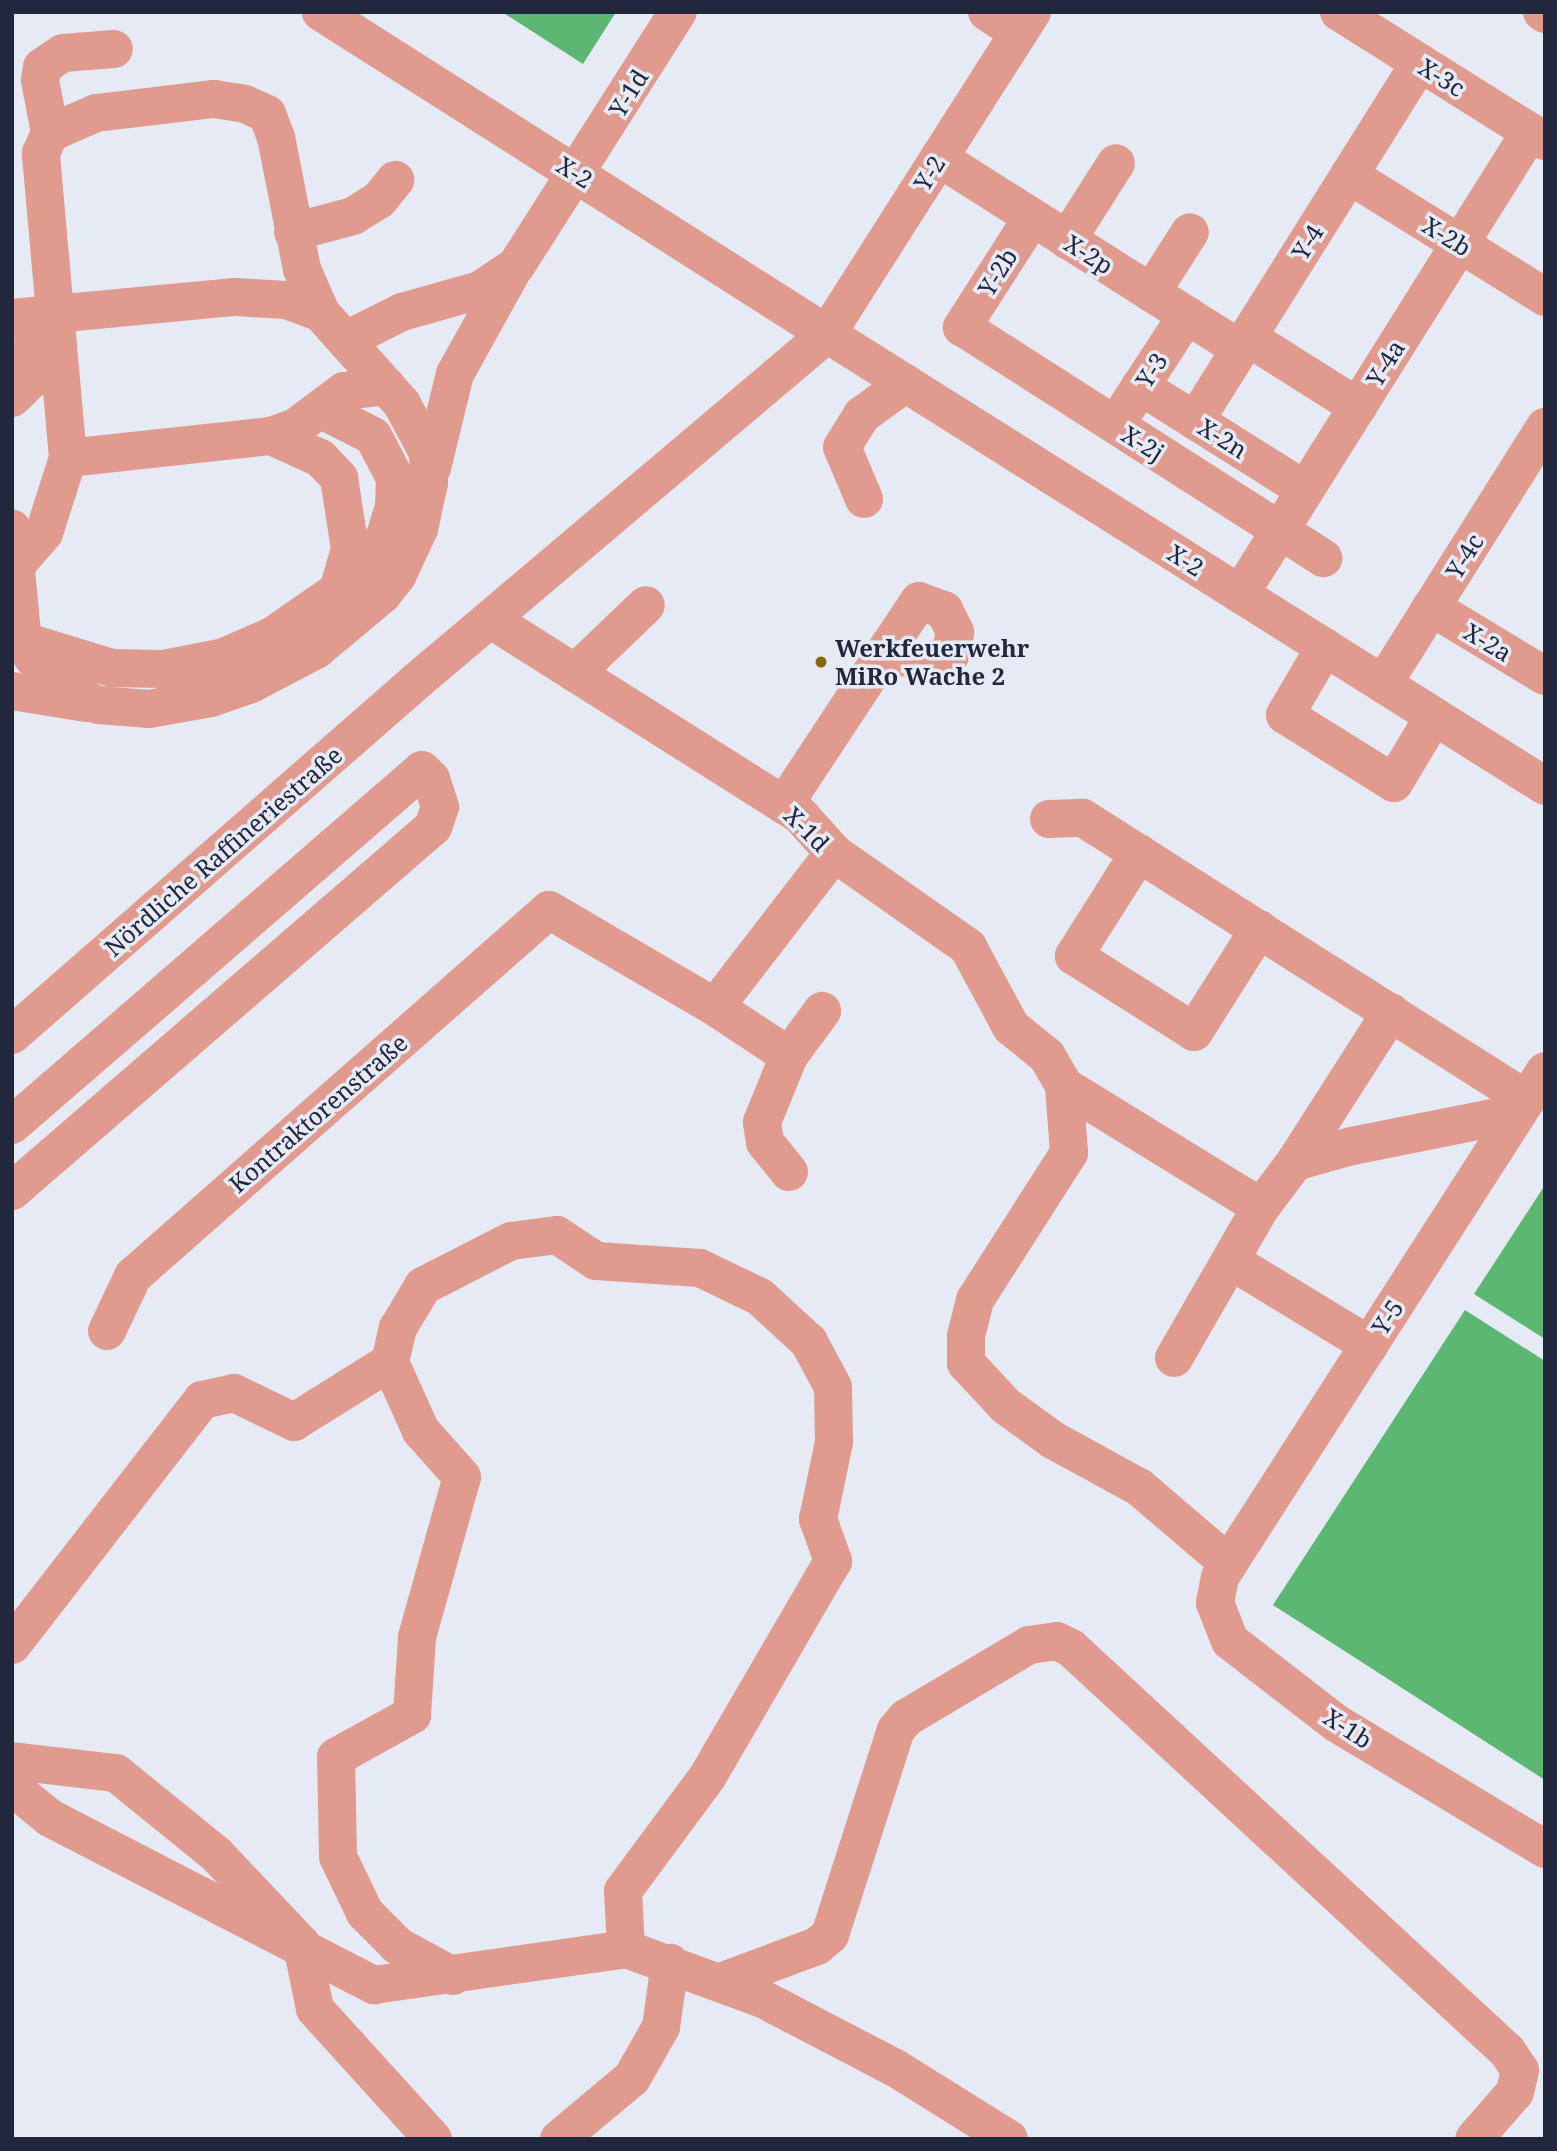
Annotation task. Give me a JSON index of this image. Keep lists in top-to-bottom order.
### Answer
{
  "streets": {
    "street": [
      "X-3c",
      "Y-1d",
      "X-2",
      "Y-2",
      "X-2b",
      "Y-4",
      "X-2p",
      "Y-2b",
      "Y-4a",
      "Y-3",
      "X-2n",
      "X-2j",
      "Y-4c",
      "X-2a",
      "X-1d",
      "Nördliche Raffineriestraße",
      "Kontraktorenstraße",
      "Y-5",
      "X-1b"
    ]
  },
  "crossings": [
    ["X-3c", "Y-4"],
    ["X-3c", "Y-4a"],
    ["Y-1d", "X-2"],
    ["X-2", "Y-2"],
    ["X-2", "Y-4a"],
    ["X-2", "Y-4c"],
    ["Y-2", "X-2p"],
    ["X-2b", "Y-4"],
    ["X-2b", "Y-4a"],
    ["Y-4", "X-2p"],
    ["Y-4", "X-2n"],
    ["X-2p", "Y-2b"],
    ["X-2p", "Y-4a"],
    ["X-2p", "Y-3"],
    ["Y-2b", "X-2j"],
    ["Y-4a", "X-2n"],
    ["Y-4a", "X-2j"],
    ["Y-3", "X-2n"],
    ["Y-3", "X-2j"],
    ["Y-4c", "X-2a"],
    ["X-1d", "Nördliche Raffineriestraße"],
    ["X-1d", "Kontraktorenstraße"],
    ["Y-5", "X-1b"]
  ],
  "places": ["Werkfeuerwehr MiRo Wache 2"]
}
